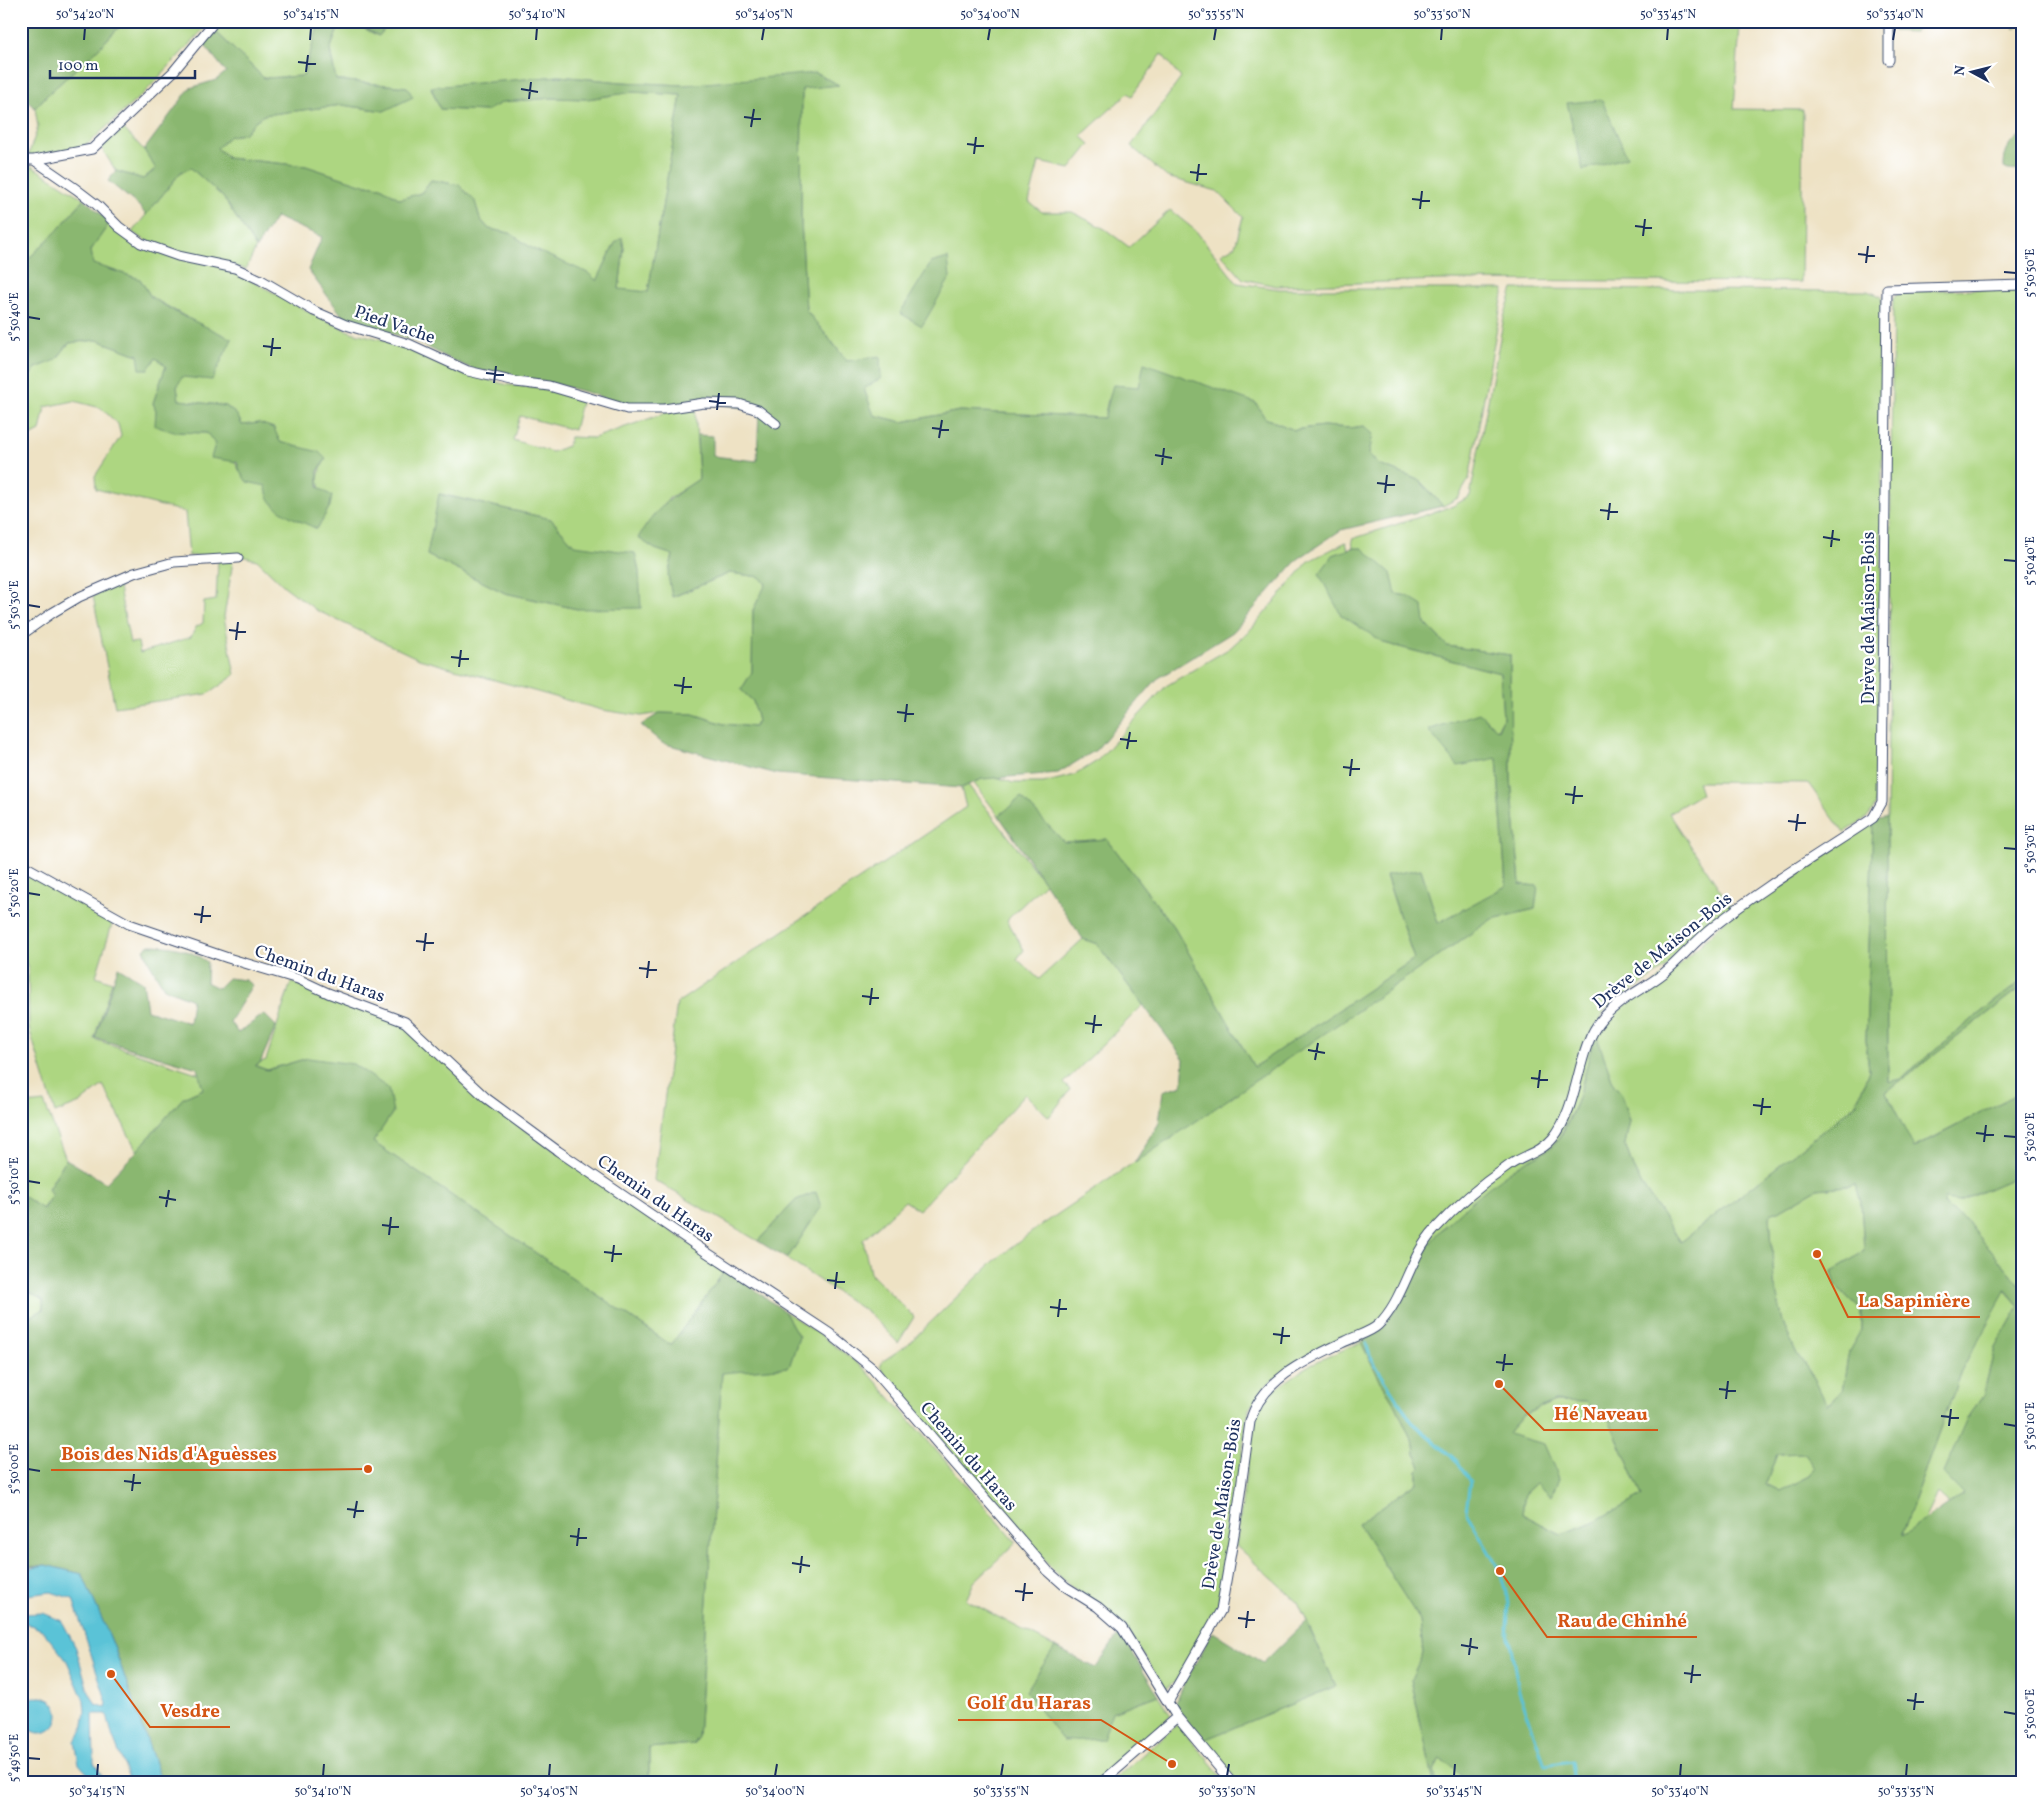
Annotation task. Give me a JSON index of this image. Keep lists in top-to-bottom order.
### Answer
{
  "streets": {
    "street": ["Pied Vache", "Drève de Maison-Bois", "Chemin du Haras"]
  },
  "crossings": [
    ["Drève de Maison-Bois", "Chemin du Haras"]
  ],
  "places": [
    "La Sapinière",
    "Hé Naveau",
    "Bois des Nids d'Aguèsses",
    "Rau de Chinhé",
    "Vesdre",
    "Golf du Haras"
  ],
  "scale_bar": "100 m",
  "north": "left",
  "coordinates": [
    "50°34'20\"N",
    "50°34'15\"N",
    "50°34'10\"N",
    "50°34'05\"N",
    "50°34'00\"N",
    "50°33'55\"N",
    "50°33'50\"N",
    "50°33'45\"N",
    "50°33'40\"N",
    "5°50'50\"E",
    "5°50'40\"E",
    "5°50'30\"E",
    "5°50'20\"E",
    "5°50'10\"E",
    "5°50'00\"E",
    "5°49'50\"E",
    "50°33'35\"N"
  ]
}
